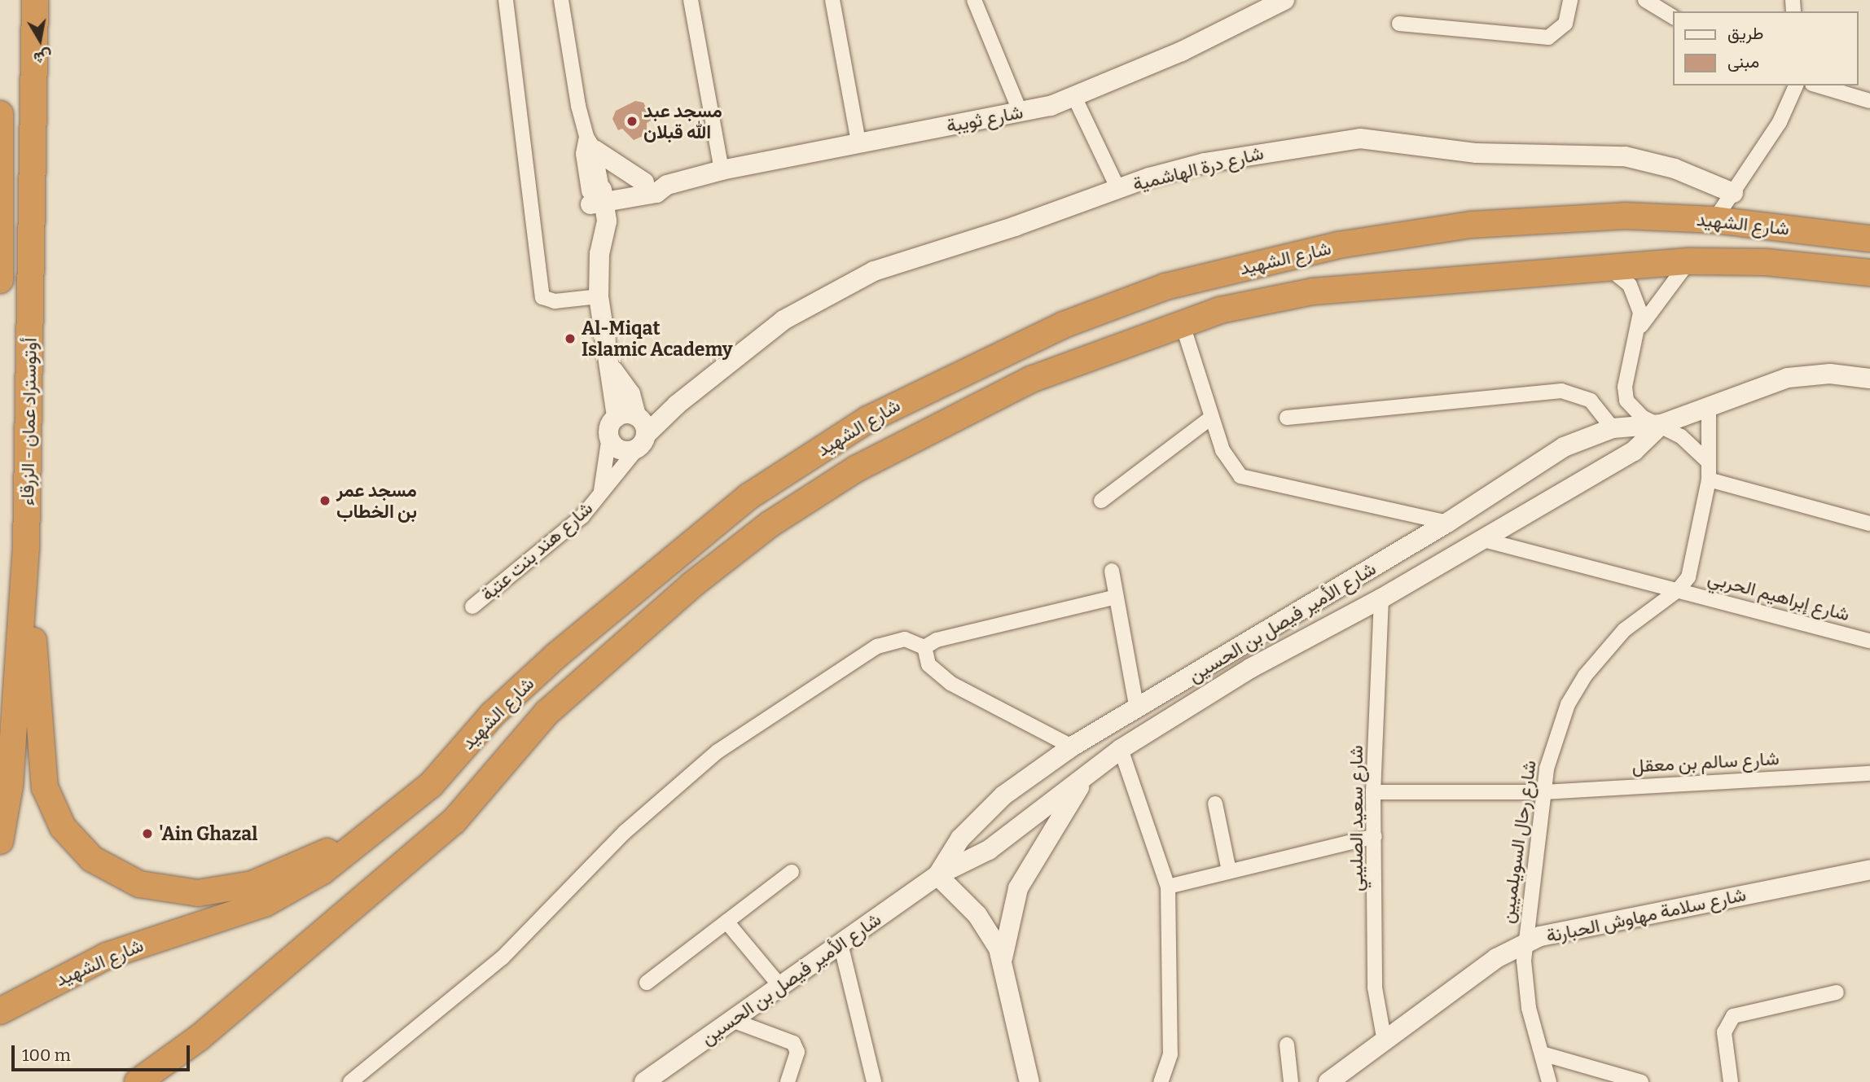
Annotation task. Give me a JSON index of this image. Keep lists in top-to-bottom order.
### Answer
{
  "streets": {
    "highway": ["شارع الشهيد", "أوتوستراد عمان - الزرقاء"],
    "street": [
      "شارع ثويبة",
      "شارع درة الهاشمية",
      "شارع هند بنت عتبة",
      "شارع إبراهيم الحربي",
      "شارع الأمير فيصل بن الحسين",
      "شارع سالم بن معقل",
      "شارع سعيد الصليبي",
      "شارع رحال السويلميين",
      "شارع سلامة مهاوش الحبارنة"
    ]
  },
  "crossings": [
    ["شارع درة الهاشمية", "شارع هند بنت عتبة"],
    ["شارع إبراهيم الحربي", "شارع الأمير فيصل بن الحسين"],
    ["شارع إبراهيم الحربي", "شارع رحال السويلميين"],
    ["شارع الأمير فيصل بن الحسين", "شارع سعيد الصليبي"],
    ["شارع الأمير فيصل بن الحسين", "شارع رحال السويلميين"],
    ["شارع سالم بن معقل", "شارع سعيد الصليبي"],
    ["شارع سالم بن معقل", "شارع رحال السويلميين"],
    ["شارع سعيد الصليبي", "شارع سلامة مهاوش الحبارنة"],
    ["شارع رحال السويلميين", "شارع سلامة مهاوش الحبارنة"]
  ],
  "places": [
    "مسجد عبد الله قبلان",
    "Al-Miqat Islamic Academy",
    "مسجد عمر بن الخطاب",
    "'Ain Ghazal"
  ],
  "legend": ["طريق", "مبنى"],
  "scale_bar": "100 m",
  "north": "bottom"
}
